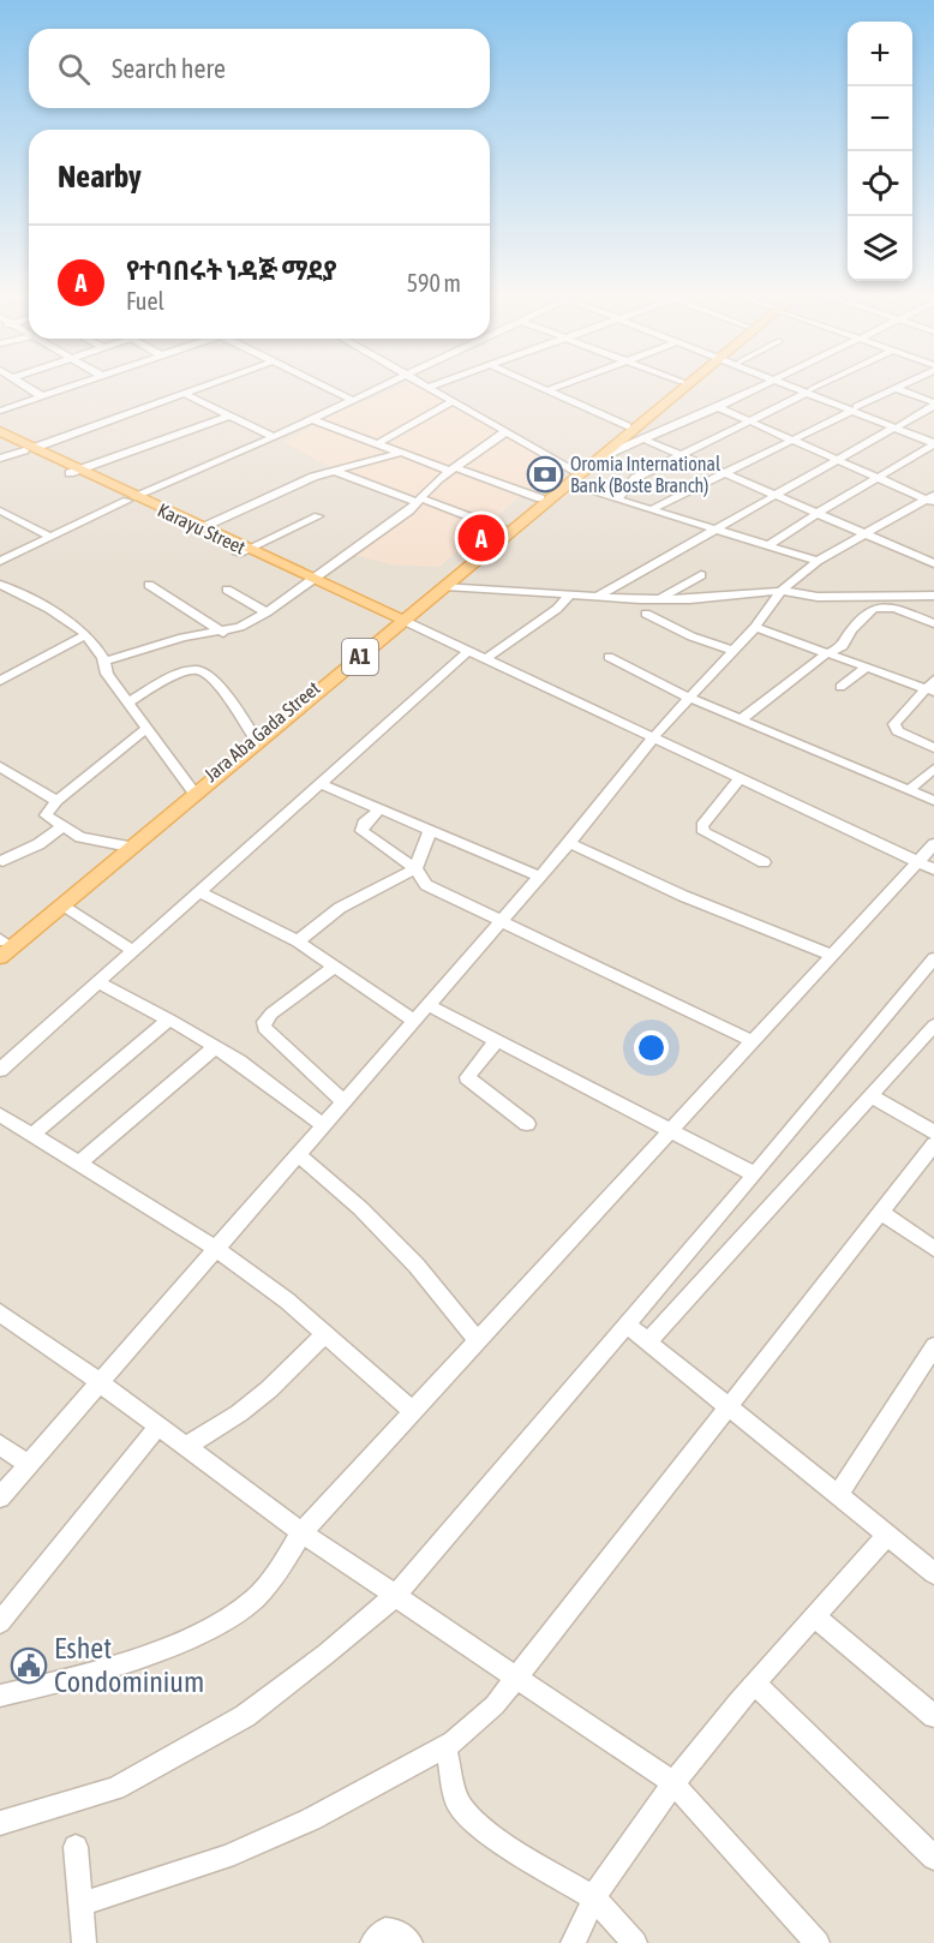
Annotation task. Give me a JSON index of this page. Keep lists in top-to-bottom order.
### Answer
{
  "streets": {
    "main road": ["Karayu Street", "A1", "Jara Aba Gada Street"]
  },
  "crossings": [
    ["Karayu Street", "Jara Aba Gada Street"]
  ],
  "places": {
    "bank": ["Oromia International Bank (Boste Branch)"],
    "public building": ["Eshet Condominium"]
  },
  "page": {
    "map_buttons": ["+", "−"],
    "search": "Search here",
    "heading": "Nearby",
    "list": [
      {
        "mark": "A",
        "name": "የተባበሩት ነዳጅ ማደያ",
        "note": "Fuel",
        "value": "590 m"
      }
    ],
    "pins": "A"
  }
}
